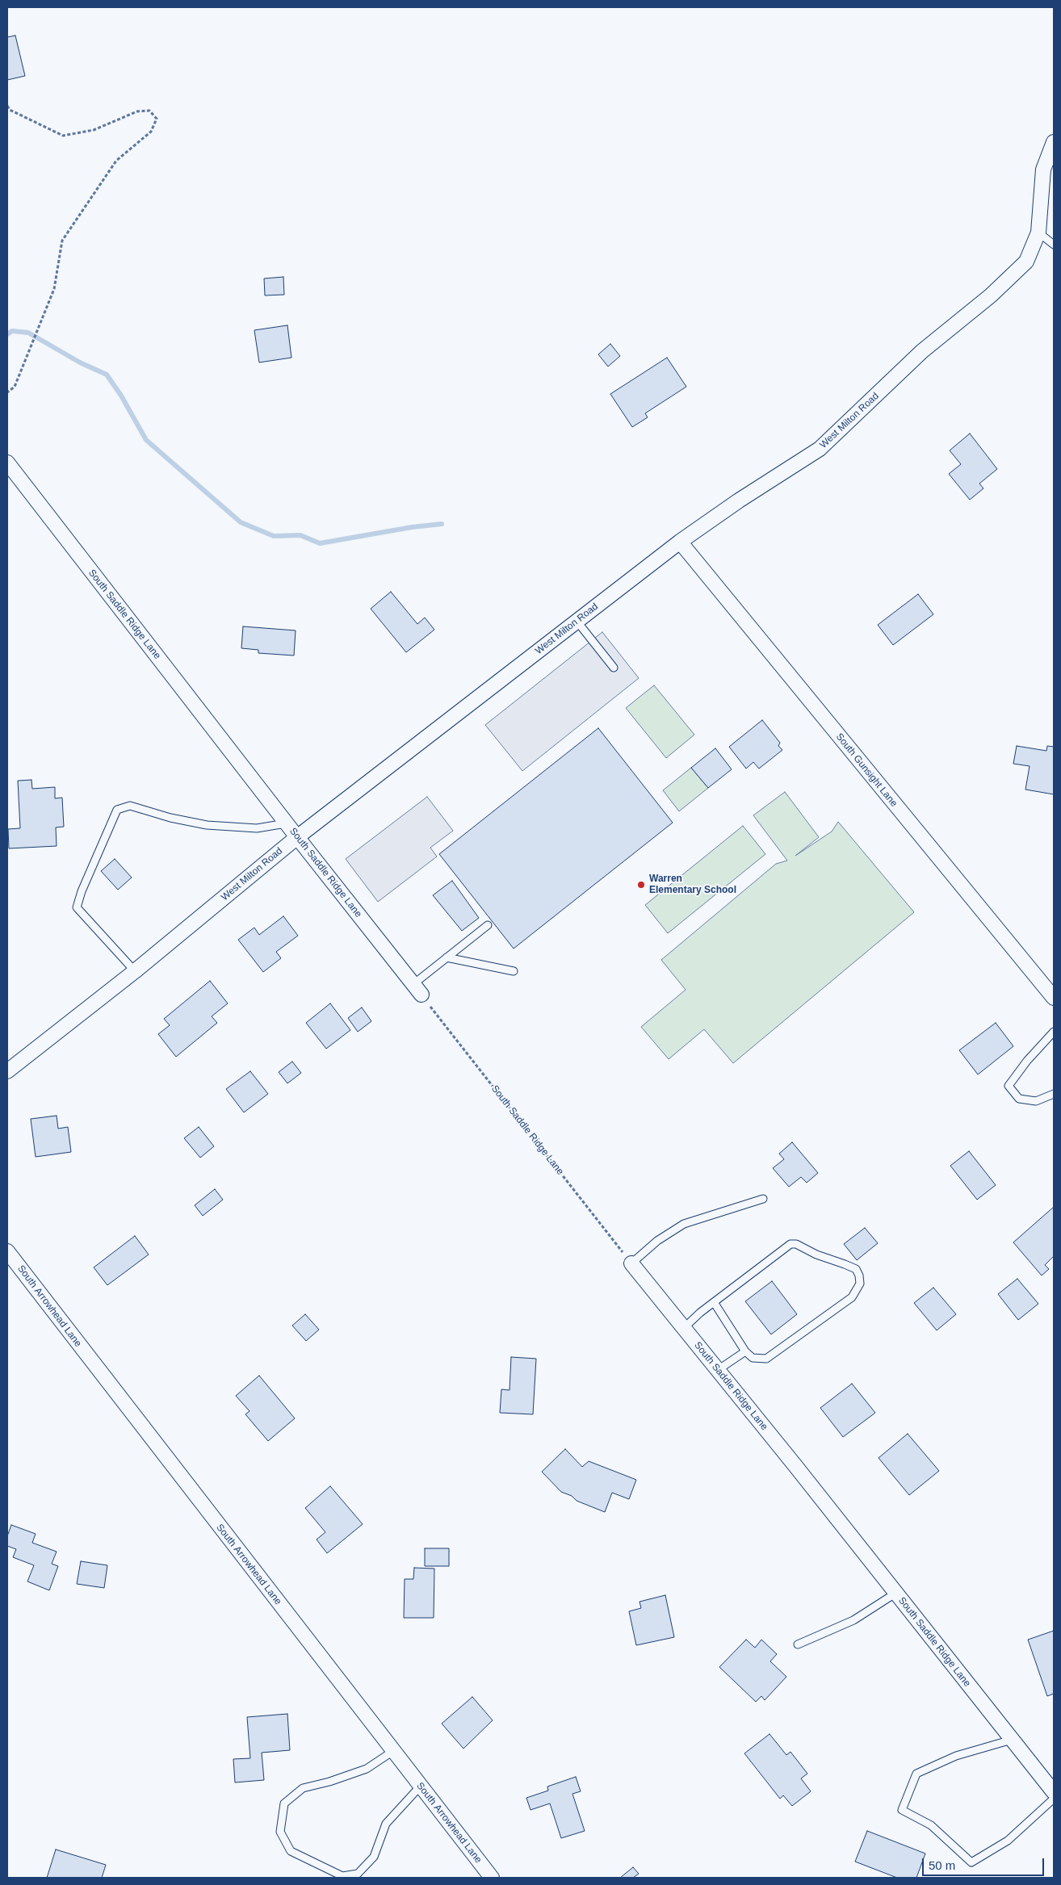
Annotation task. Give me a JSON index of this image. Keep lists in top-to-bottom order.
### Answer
{
  "streets": {
    "street": [
      "West Milton Road",
      "South Saddle Ridge Lane",
      "South Gunsight Lane",
      "South Arrowhead Lane"
    ]
  },
  "crossings": [
    ["West Milton Road", "South Saddle Ridge Lane"],
    ["West Milton Road", "South Gunsight Lane"]
  ],
  "places": ["Warren Elementary School"],
  "scale_bar": "50 m"
}
